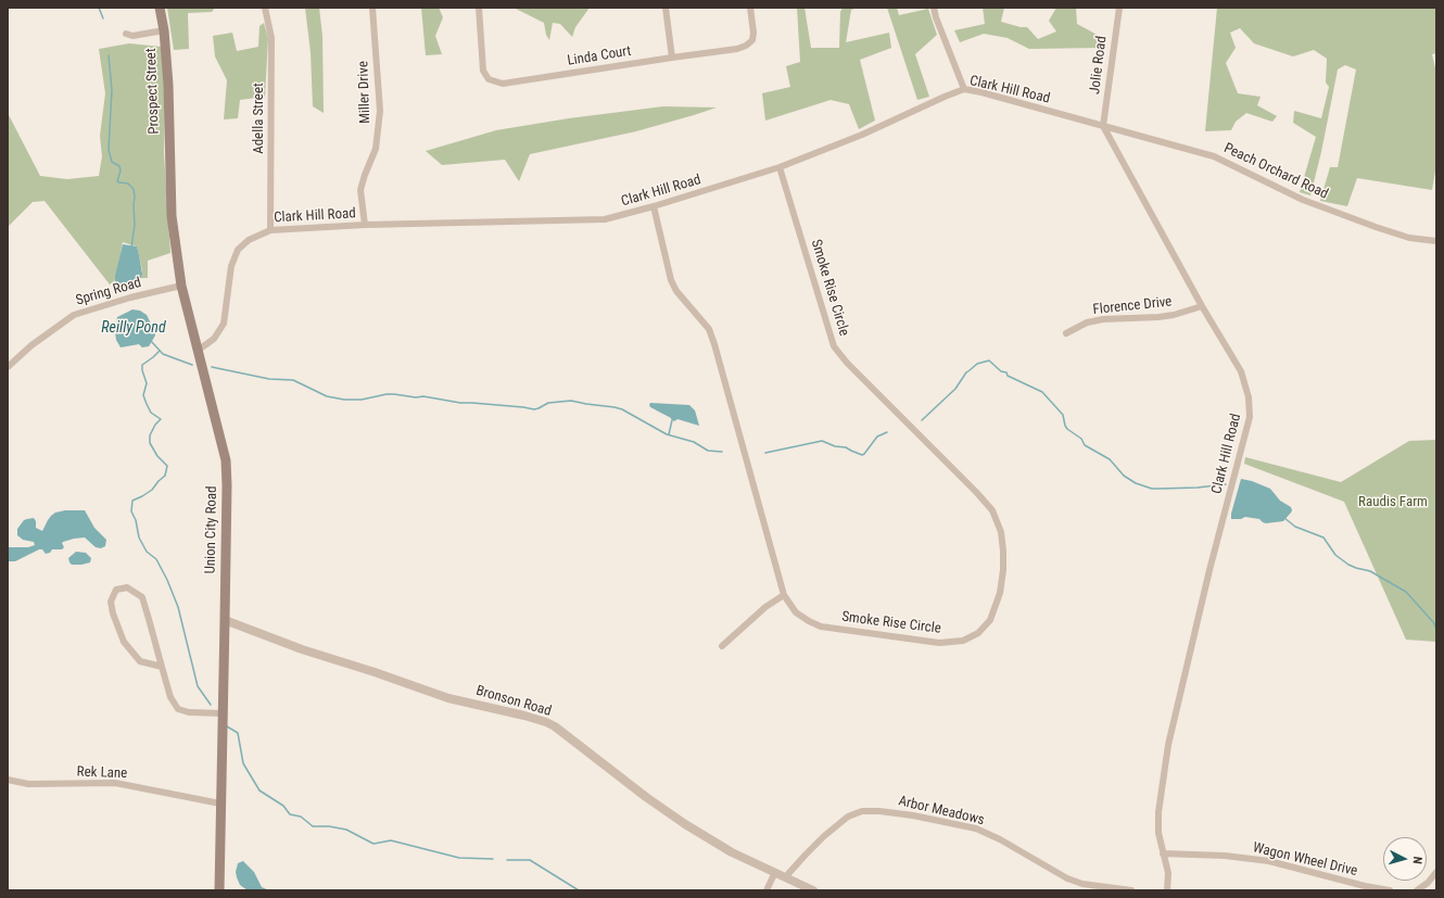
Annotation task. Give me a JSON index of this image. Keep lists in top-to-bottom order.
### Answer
{
  "streets": {
    "main road": ["Prospect Street", "Union City Road"],
    "street": [
      "Linda Court",
      "Jolie Road",
      "Clark Hill Road",
      "Miller Drive",
      "Adella Street",
      "Peach Orchard Road",
      "Smoke Rise Circle",
      "Spring Road",
      "Florence Drive",
      "Bronson Road",
      "Rek Lane",
      "Arbor Meadows",
      "Wagon Wheel Drive"
    ]
  },
  "crossings": [
    ["Jolie Road", "Clark Hill Road"],
    ["Jolie Road", "Peach Orchard Road"],
    ["Clark Hill Road", "Miller Drive"],
    ["Clark Hill Road", "Adella Street"],
    ["Clark Hill Road", "Peach Orchard Road"],
    ["Clark Hill Road", "Smoke Rise Circle"],
    ["Clark Hill Road", "Florence Drive"],
    ["Clark Hill Road", "Union City Road"],
    ["Clark Hill Road", "Wagon Wheel Drive"],
    ["Prospect Street", "Union City Road"],
    ["Spring Road", "Union City Road"],
    ["Union City Road", "Bronson Road"],
    ["Union City Road", "Rek Lane"],
    ["Bronson Road", "Arbor Meadows"]
  ],
  "water": ["Reilly Pond"],
  "parks": ["Raudis Farm"],
  "north": "right"
}
